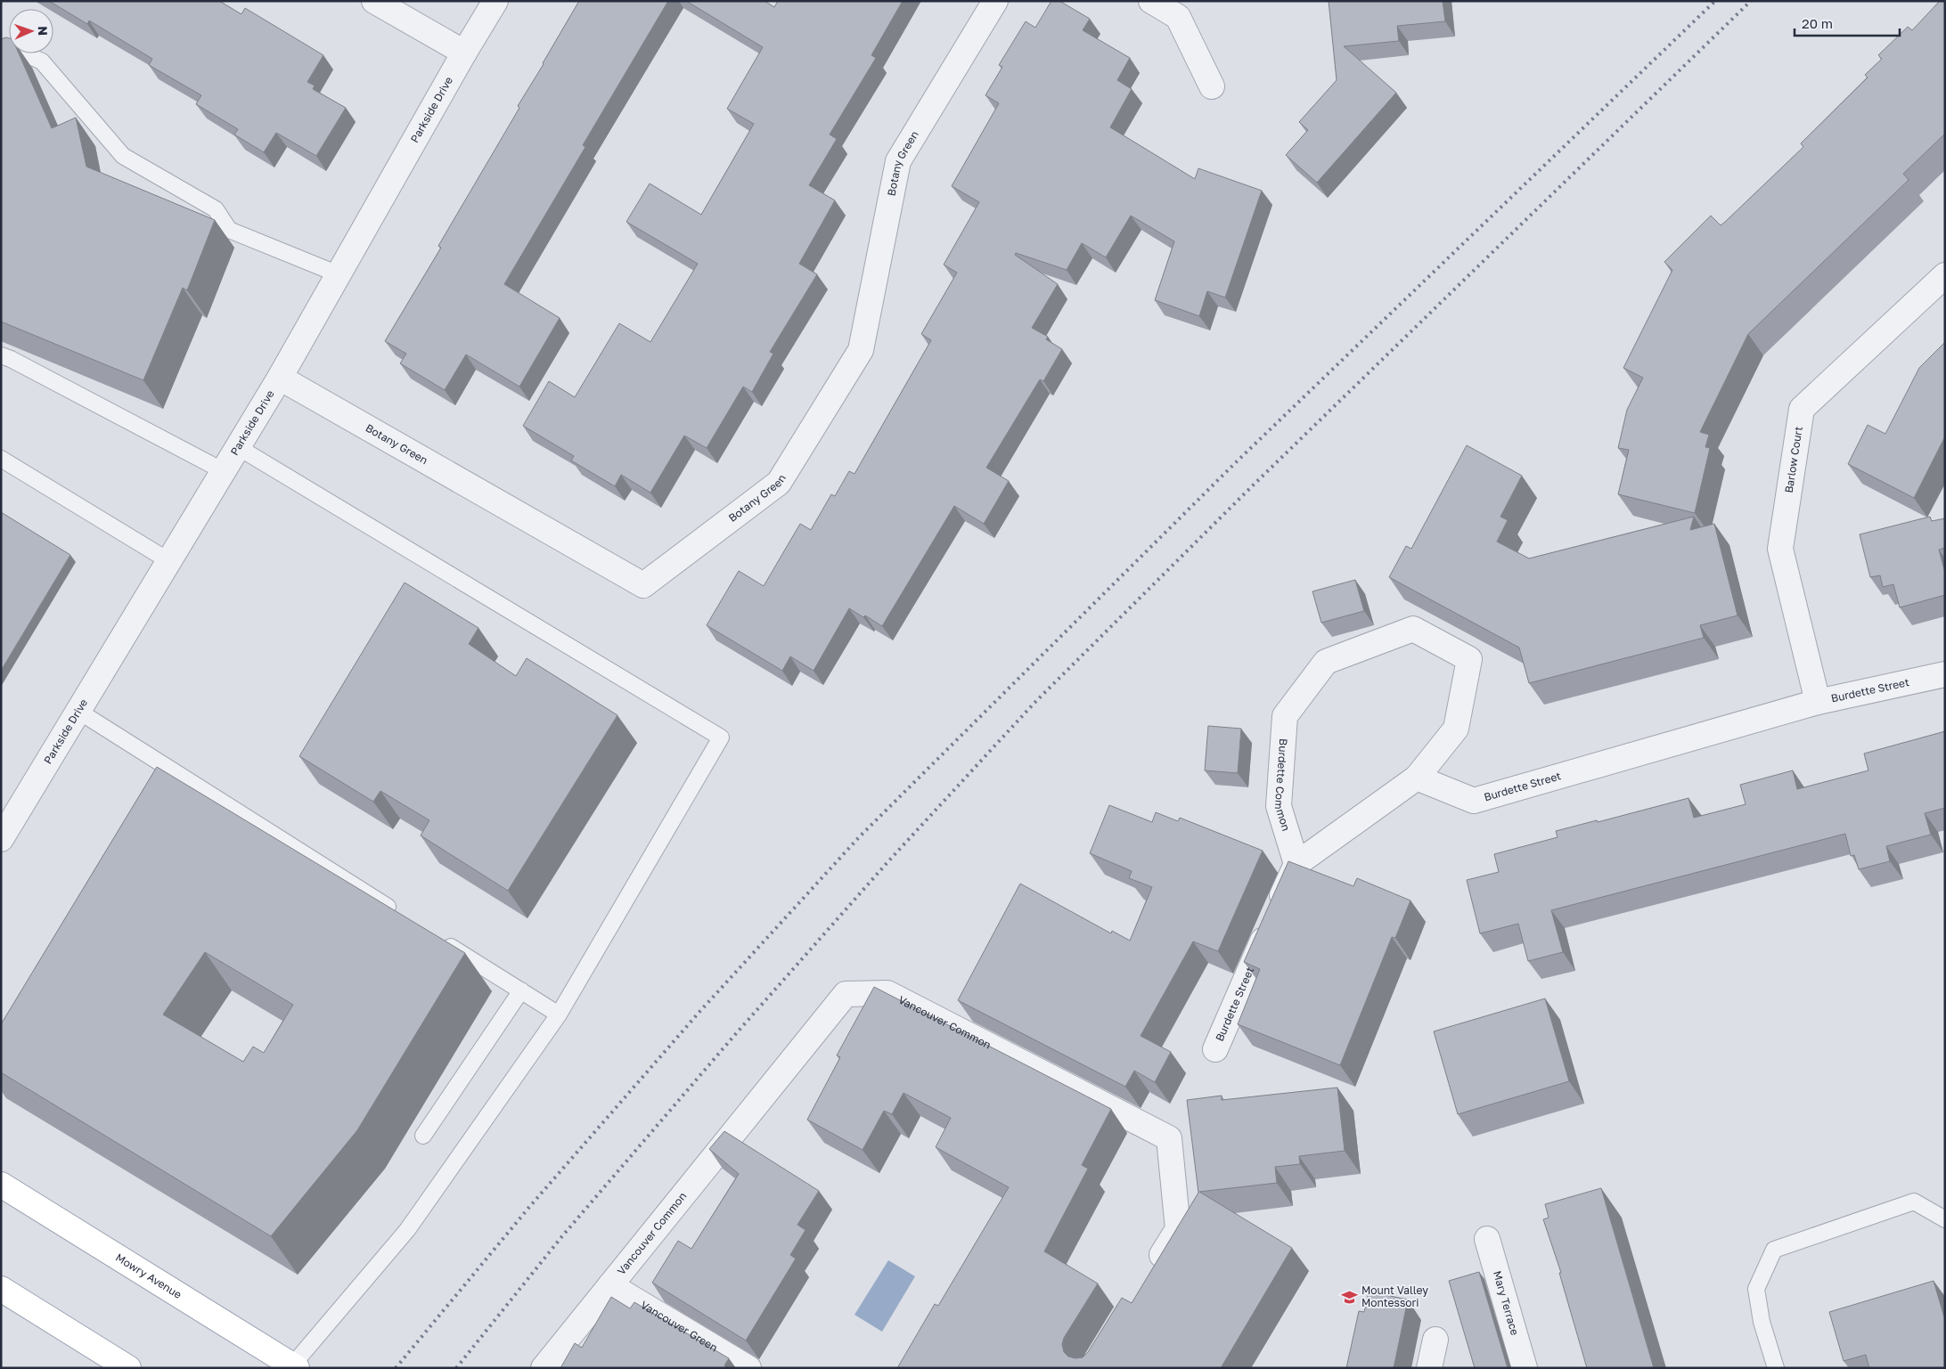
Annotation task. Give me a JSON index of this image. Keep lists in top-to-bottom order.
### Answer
{
  "streets": {
    "main road": ["Mowry Avenue"],
    "street": [
      "Parkside Drive",
      "Botany Green",
      "Barlow Court",
      "Burdette Street",
      "Burdette Common",
      "Vancouver Common",
      "Mary Terrace",
      "Vancouver Green"
    ]
  },
  "crossings": [
    ["Parkside Drive", "Botany Green"],
    ["Barlow Court", "Burdette Street"],
    ["Burdette Street", "Burdette Common"],
    ["Vancouver Common", "Vancouver Green"]
  ],
  "places": {
    "school or university": ["Mount Valley Montessori"]
  },
  "scale_bar": "20 m",
  "north": "right"
}
